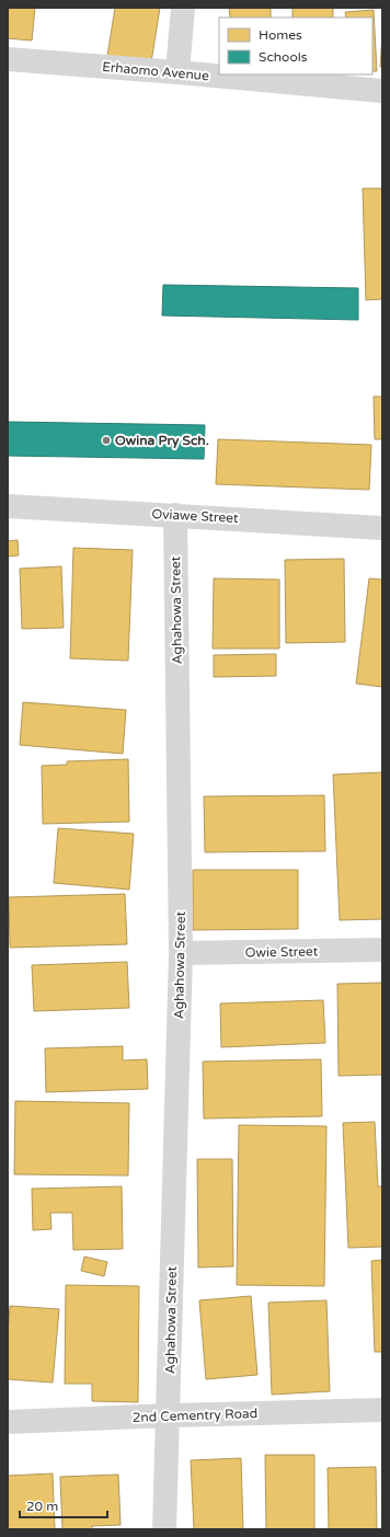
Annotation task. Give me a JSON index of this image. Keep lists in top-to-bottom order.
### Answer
{
  "streets": {
    "street": [
      "Erhaomo Avenue",
      "Oviawe Street",
      "Aghahowa Street",
      "Owie Street",
      "2nd Cementry Road"
    ]
  },
  "crossings": [
    ["Oviawe Street", "Aghahowa Street"],
    ["Aghahowa Street", "Owie Street"],
    ["Aghahowa Street", "2nd Cementry Road"]
  ],
  "places": ["Owina Pry Sch."],
  "legend": ["Homes", "Schools"],
  "scale_bar": "20 m"
}
